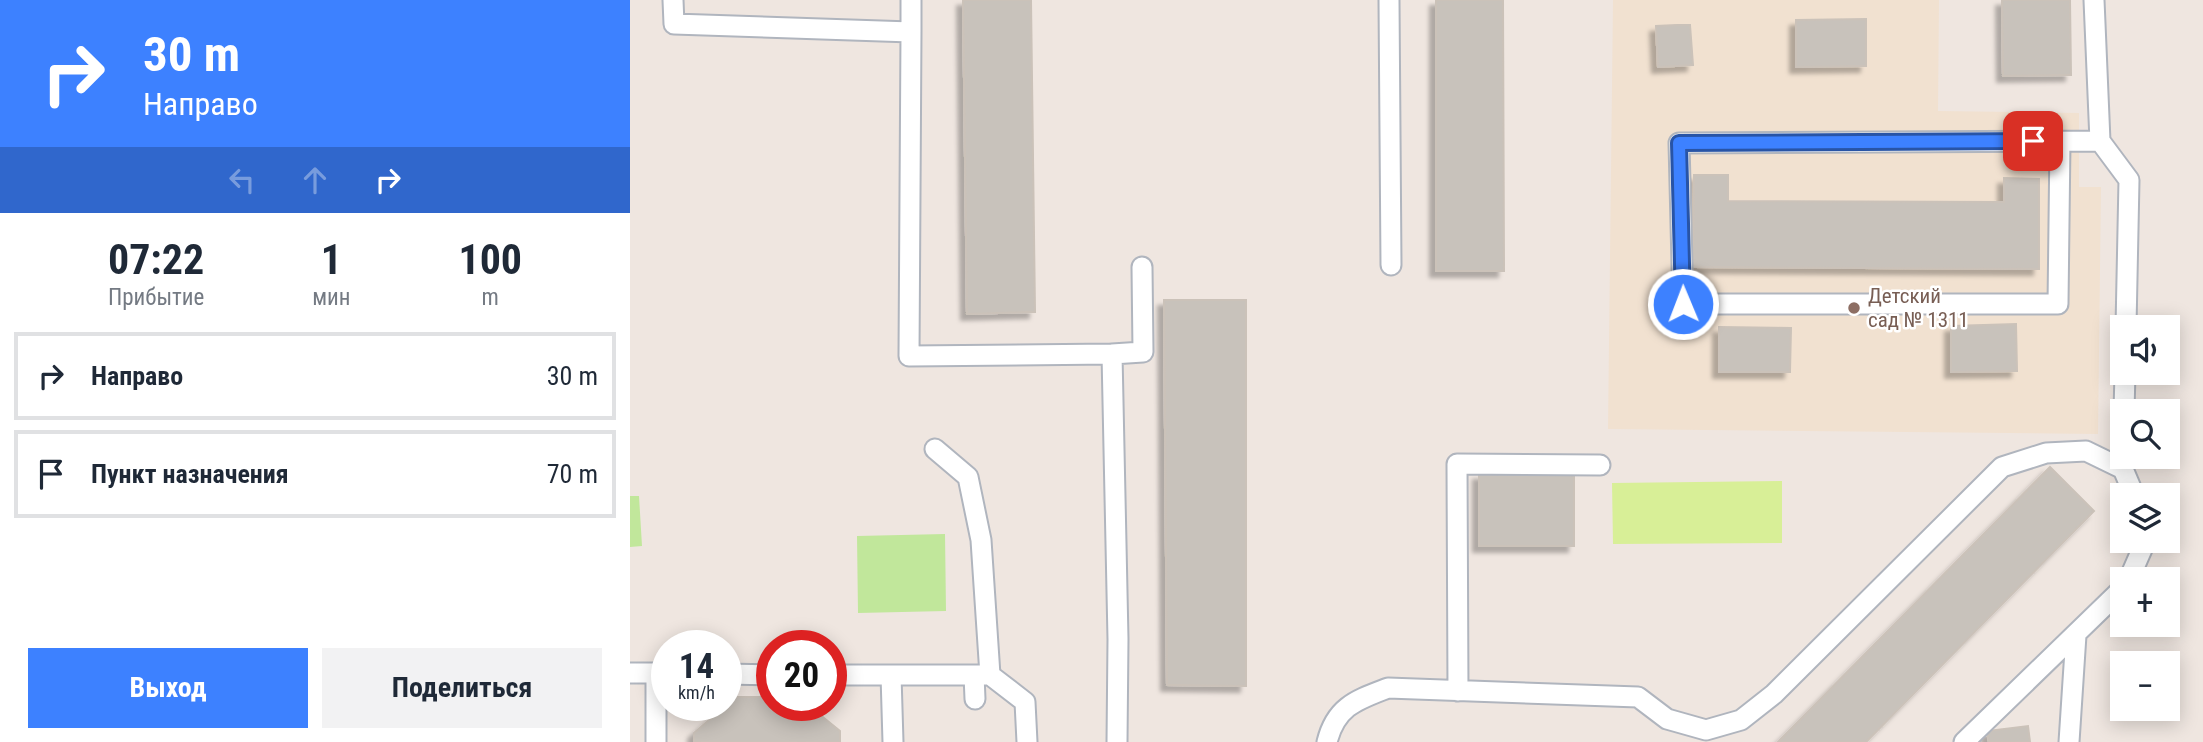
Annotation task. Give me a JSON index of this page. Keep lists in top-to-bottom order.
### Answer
{
  "places": ["Детский сад № 1311"],
  "page": {
    "turn": ["30 m", "Направо"],
    "eta": [
      "07:22",
      "Прибытие",
      "1",
      "мин",
      "100",
      "m"
    ],
    "map_buttons": ["+", "−"],
    "list": [
      {
        "name": "Направо",
        "value": "30 m"
      },
      {
        "name": "Пункт назначения",
        "value": "70 m"
      }
    ],
    "speed": "14 km/h",
    "limit": "20",
    "buttons": ["Выход", "Поделиться"]
  }
}
